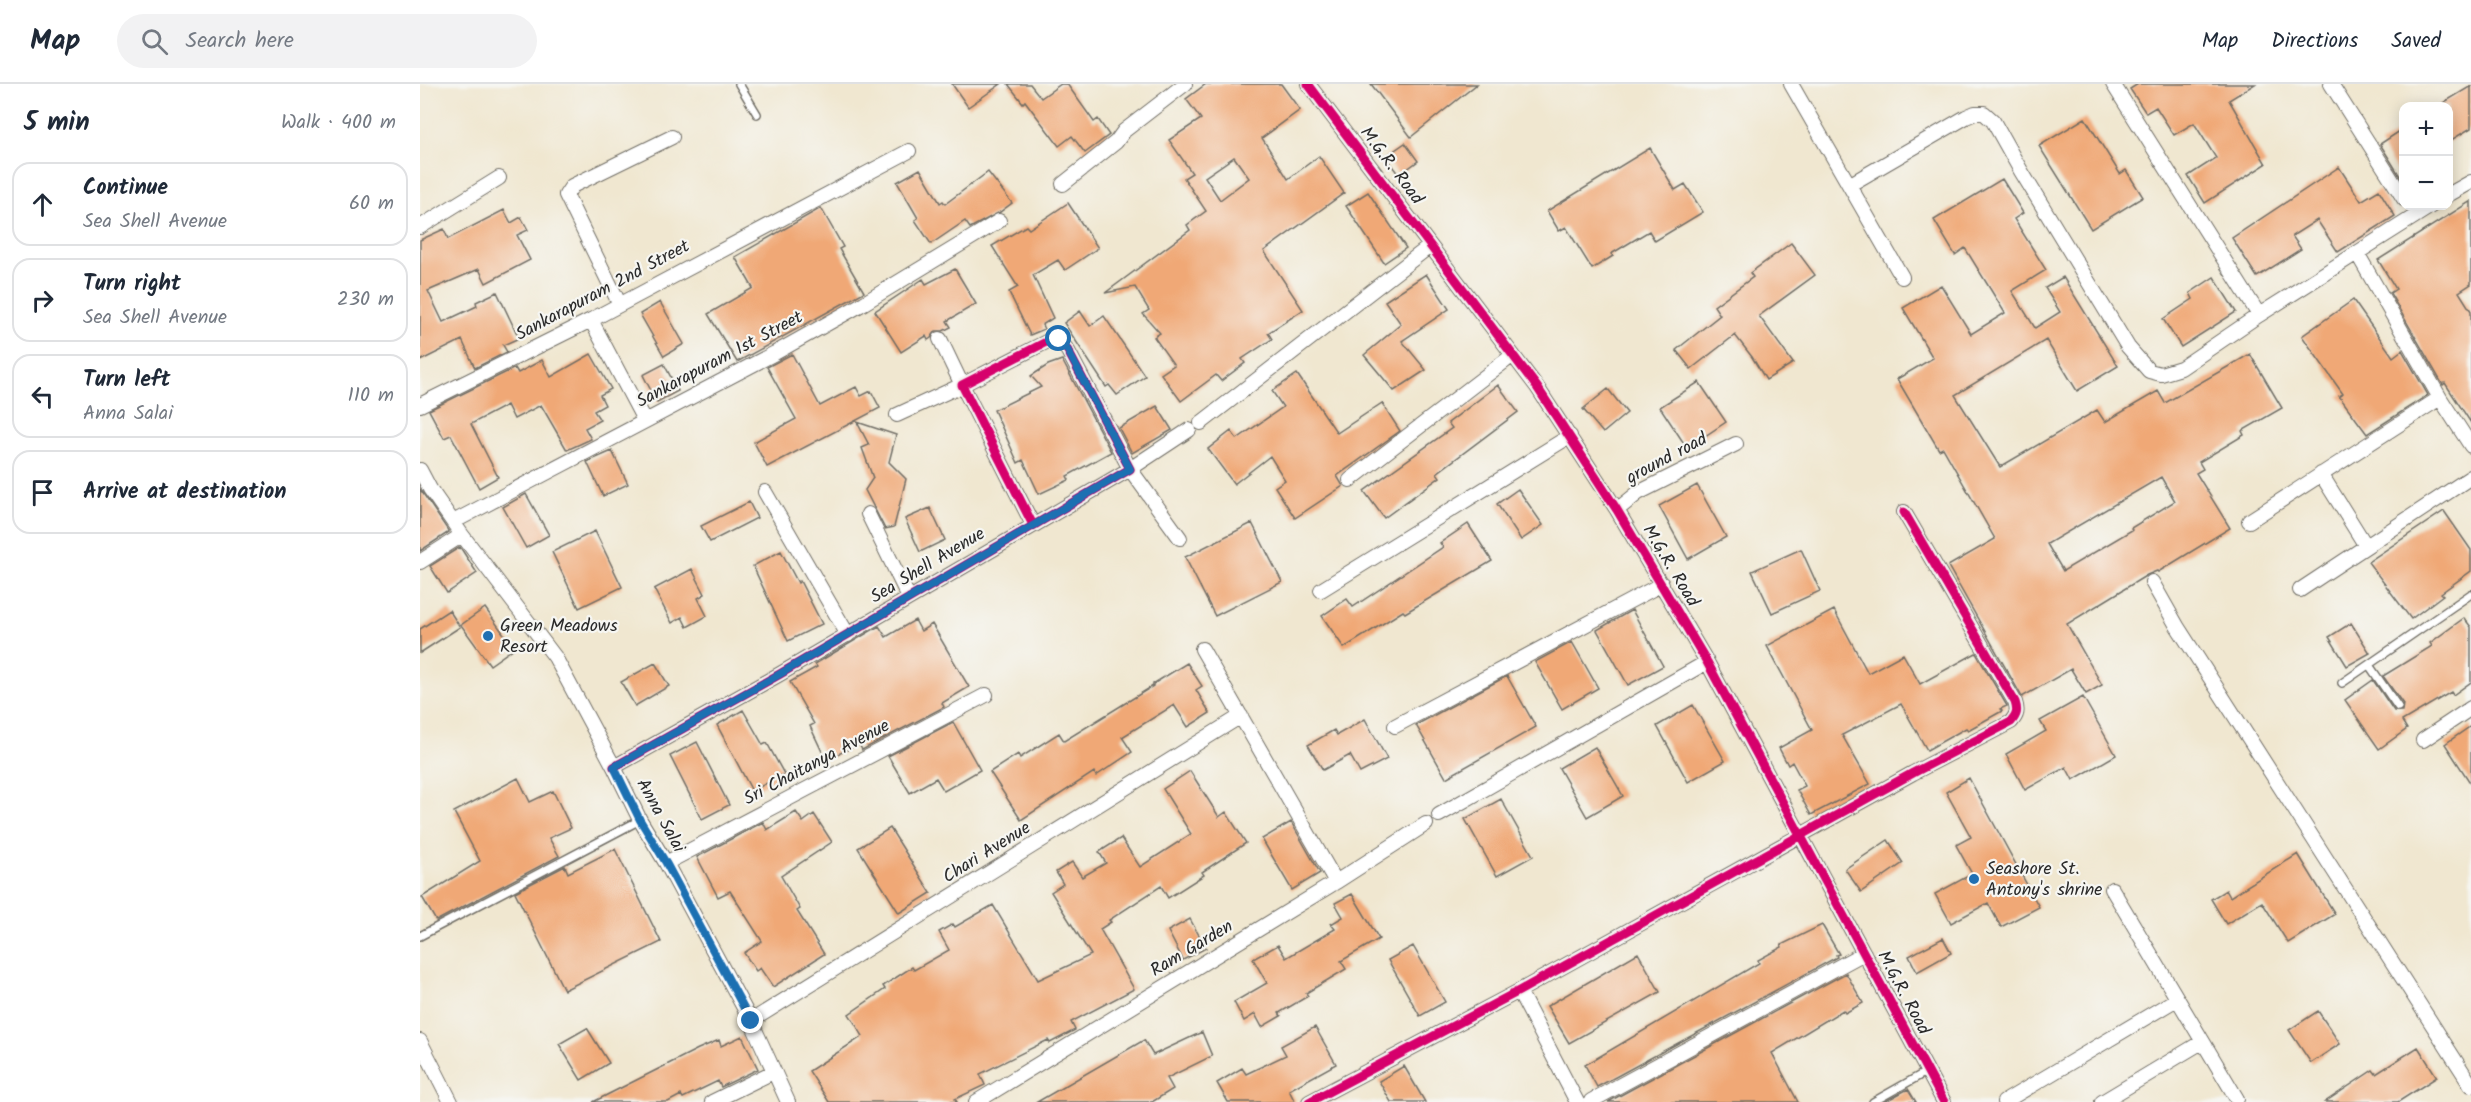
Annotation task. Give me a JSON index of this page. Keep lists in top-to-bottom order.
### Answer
{
  "streets": {
    "street": [
      "M.G.R. Road",
      "Sankarapuram 2nd Street",
      "Sankarapuram 1st Street",
      "ground road",
      "Sea Shell Avenue",
      "Sri Chaitanya Avenue",
      "Anna Salai",
      "Chari Avenue",
      "Ram Garden"
    ]
  },
  "crossings": [
    ["M.G.R. Road", "ground road"],
    ["M.G.R. Road", "Sea Shell Avenue"],
    ["Sankarapuram 1st Street", "Anna Salai"],
    ["Sea Shell Avenue", "Anna Salai"],
    ["Sri Chaitanya Avenue", "Anna Salai"],
    ["Anna Salai", "Chari Avenue"]
  ],
  "places": ["Green Meadows Resort", "Seashore St. Antony's shrine"],
  "page": {
    "header": "Map",
    "search": "Search here",
    "nav": ["Map", "Directions", "Saved"],
    "heading": ["5 min", "Walk · 400 m"],
    "map_buttons": ["+", "−"],
    "list": [
      ["Continue", "Sea Shell Avenue", "60 m"],
      ["Turn right", "Sea Shell Avenue", "230 m"],
      ["Turn left", "Anna Salai", "110 m"],
      "Arrive at destination"
    ]
  }
}
